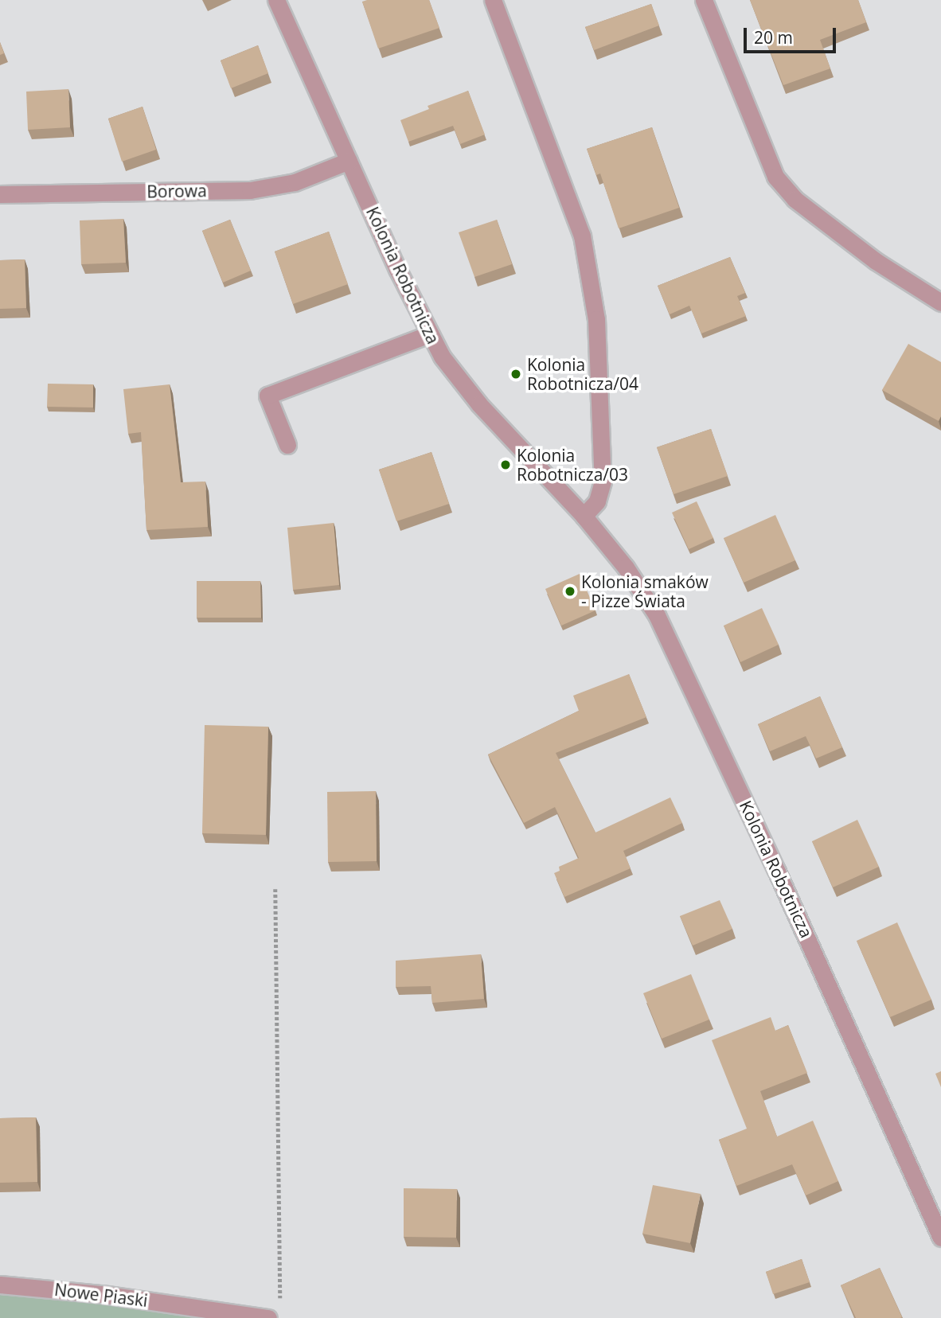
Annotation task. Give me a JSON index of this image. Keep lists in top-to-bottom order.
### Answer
{
  "streets": {
    "street": ["Borowa", "Kolonia Robotnicza", "Nowe Piaski"]
  },
  "crossings": [
    ["Borowa", "Kolonia Robotnicza"]
  ],
  "places": ["Kolonia Robotnicza/04", "Kolonia Robotnicza/03", "Kolonia smaków - Pizze Świata"],
  "scale_bar": "20 m"
}
